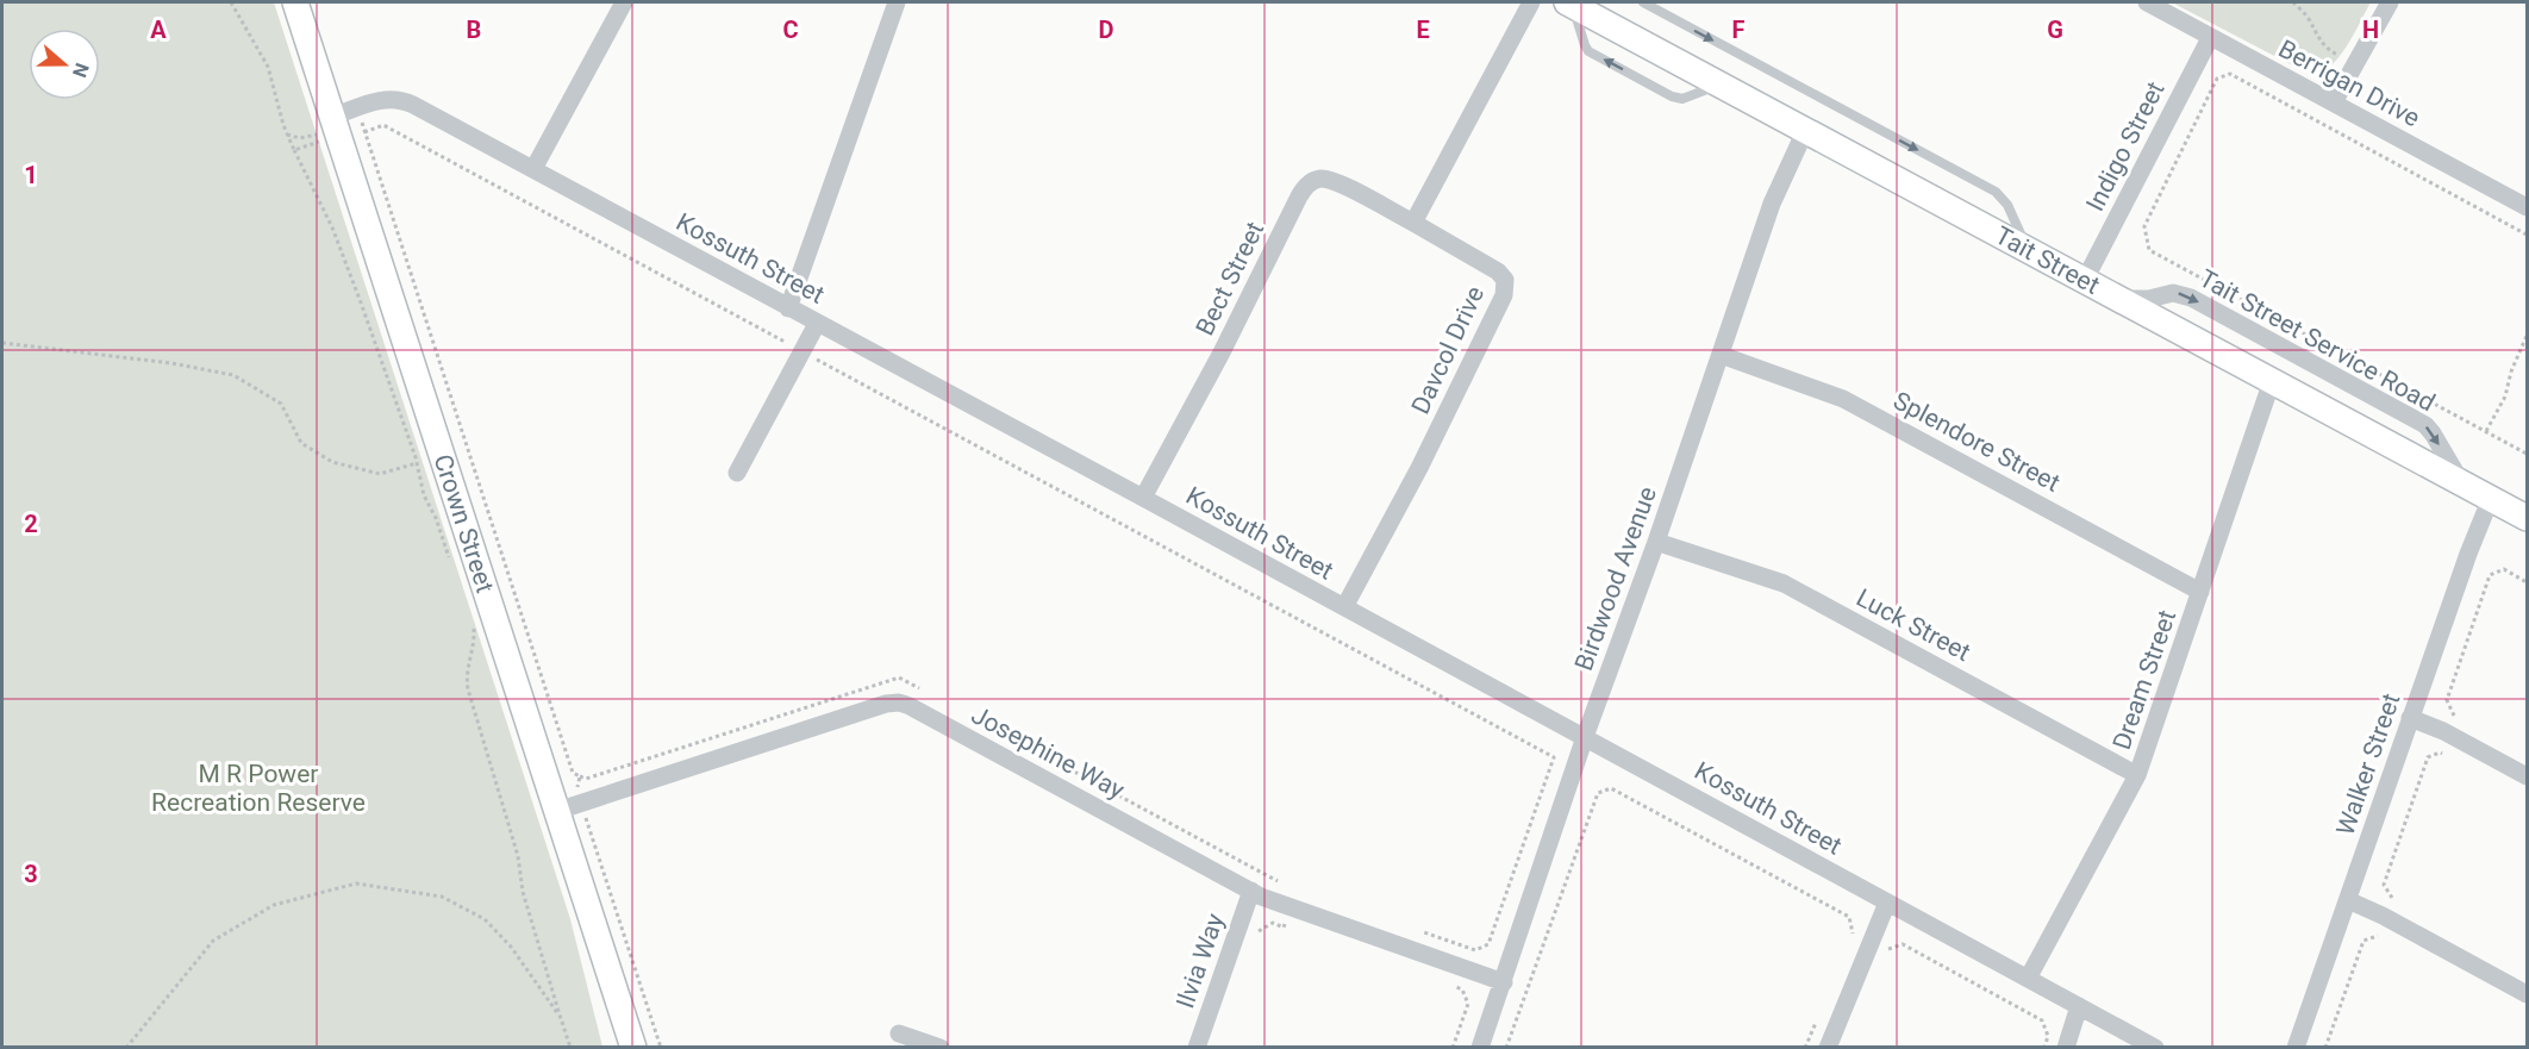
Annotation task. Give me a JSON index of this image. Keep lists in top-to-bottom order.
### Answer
{
  "streets": {
    "street": [
      "Berrigan Drive",
      "Indigo Street",
      "Kossuth Street",
      "Tait Street",
      "Bect Street",
      "Tait Street Service Road",
      "Davcol Drive",
      "Splendore Street",
      "Crown Street",
      "Birdwood Avenue",
      "Luck Street",
      "Dream Street",
      "Josephine Way",
      "Walker Street",
      "Ilvia Way"
    ]
  },
  "crossings": [
    ["Berrigan Drive", "Indigo Street"],
    ["Indigo Street", "Tait Street"],
    ["Kossuth Street", "Bect Street"],
    ["Kossuth Street", "Davcol Drive"],
    ["Kossuth Street", "Crown Street"],
    ["Kossuth Street", "Birdwood Avenue"],
    ["Kossuth Street", "Dream Street"],
    ["Tait Street", "Tait Street Service Road"],
    ["Tait Street", "Birdwood Avenue"],
    ["Tait Street", "Dream Street"],
    ["Tait Street", "Walker Street"],
    ["Bect Street", "Davcol Drive"],
    ["Splendore Street", "Birdwood Avenue"],
    ["Splendore Street", "Dream Street"],
    ["Crown Street", "Josephine Way"],
    ["Birdwood Avenue", "Luck Street"],
    ["Birdwood Avenue", "Josephine Way"],
    ["Luck Street", "Dream Street"],
    ["Josephine Way", "Ilvia Way"]
  ],
  "one_way": ["Tait Street Service Road"],
  "parks": ["M R Power Recreation Reserve"],
  "north": "right",
  "grid": {
    "columns": [
      "A",
      "B",
      "C",
      "D",
      "E",
      "F",
      "G",
      "H"
    ],
    "rows": ["1", "2", "3"]
  }
}
